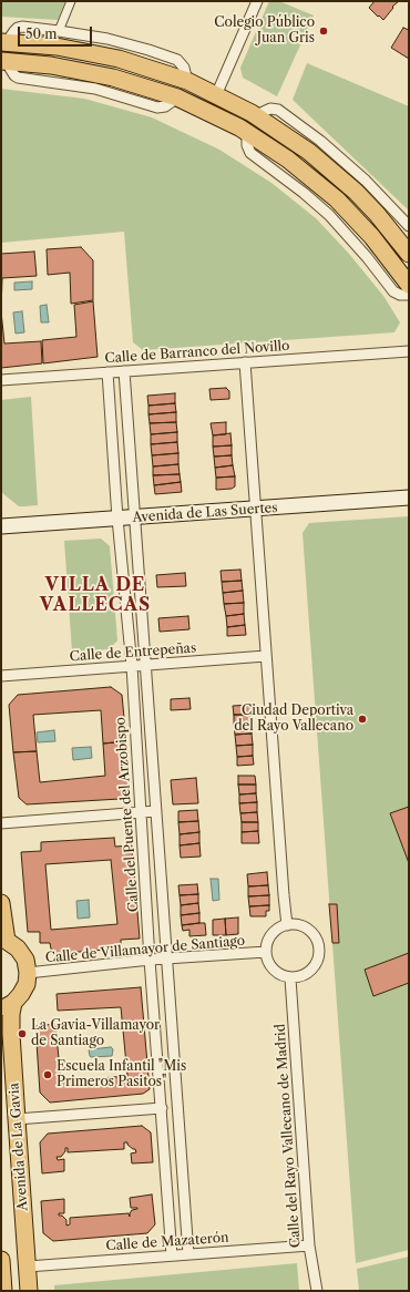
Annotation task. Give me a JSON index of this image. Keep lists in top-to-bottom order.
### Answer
{
  "streets": {
    "main road": ["Avenida de Las Suertes", "Avenida de La Gavia"],
    "street": [
      "Calle de Barranco del Novillo",
      "Calle de Entrepeñas",
      "Calle del Puente del Arzobispo",
      "Calle de Villamayor de Santiago",
      "Calle del Rayo Vallecano de Madrid",
      "Calle de Mazaterón"
    ]
  },
  "crossings": [
    ["Calle de Barranco del Novillo", "Calle del Puente del Arzobispo"],
    ["Avenida de Las Suertes", "Calle del Puente del Arzobispo"],
    ["Calle de Entrepeñas", "Calle del Puente del Arzobispo"],
    ["Calle del Puente del Arzobispo", "Calle de Villamayor de Santiago"],
    ["Calle del Puente del Arzobispo", "Calle de Mazaterón"],
    ["Calle de Villamayor de Santiago", "Calle del Rayo Vallecano de Madrid"],
    ["Calle del Rayo Vallecano de Madrid", "Calle de Mazaterón"],
    ["Avenida de La Gavia", "Calle de Mazaterón"]
  ],
  "districts": ["VILLA DE VALLECAS"],
  "places": [
    "Colegio Público Juan Gris",
    "Ciudad Deportiva del Rayo Vallecano",
    "La Gavia-Villamayor de Santiago",
    "Escuela Infantil \"Mis Primeros Pasitos\""
  ],
  "scale_bar": "50 m"
}
